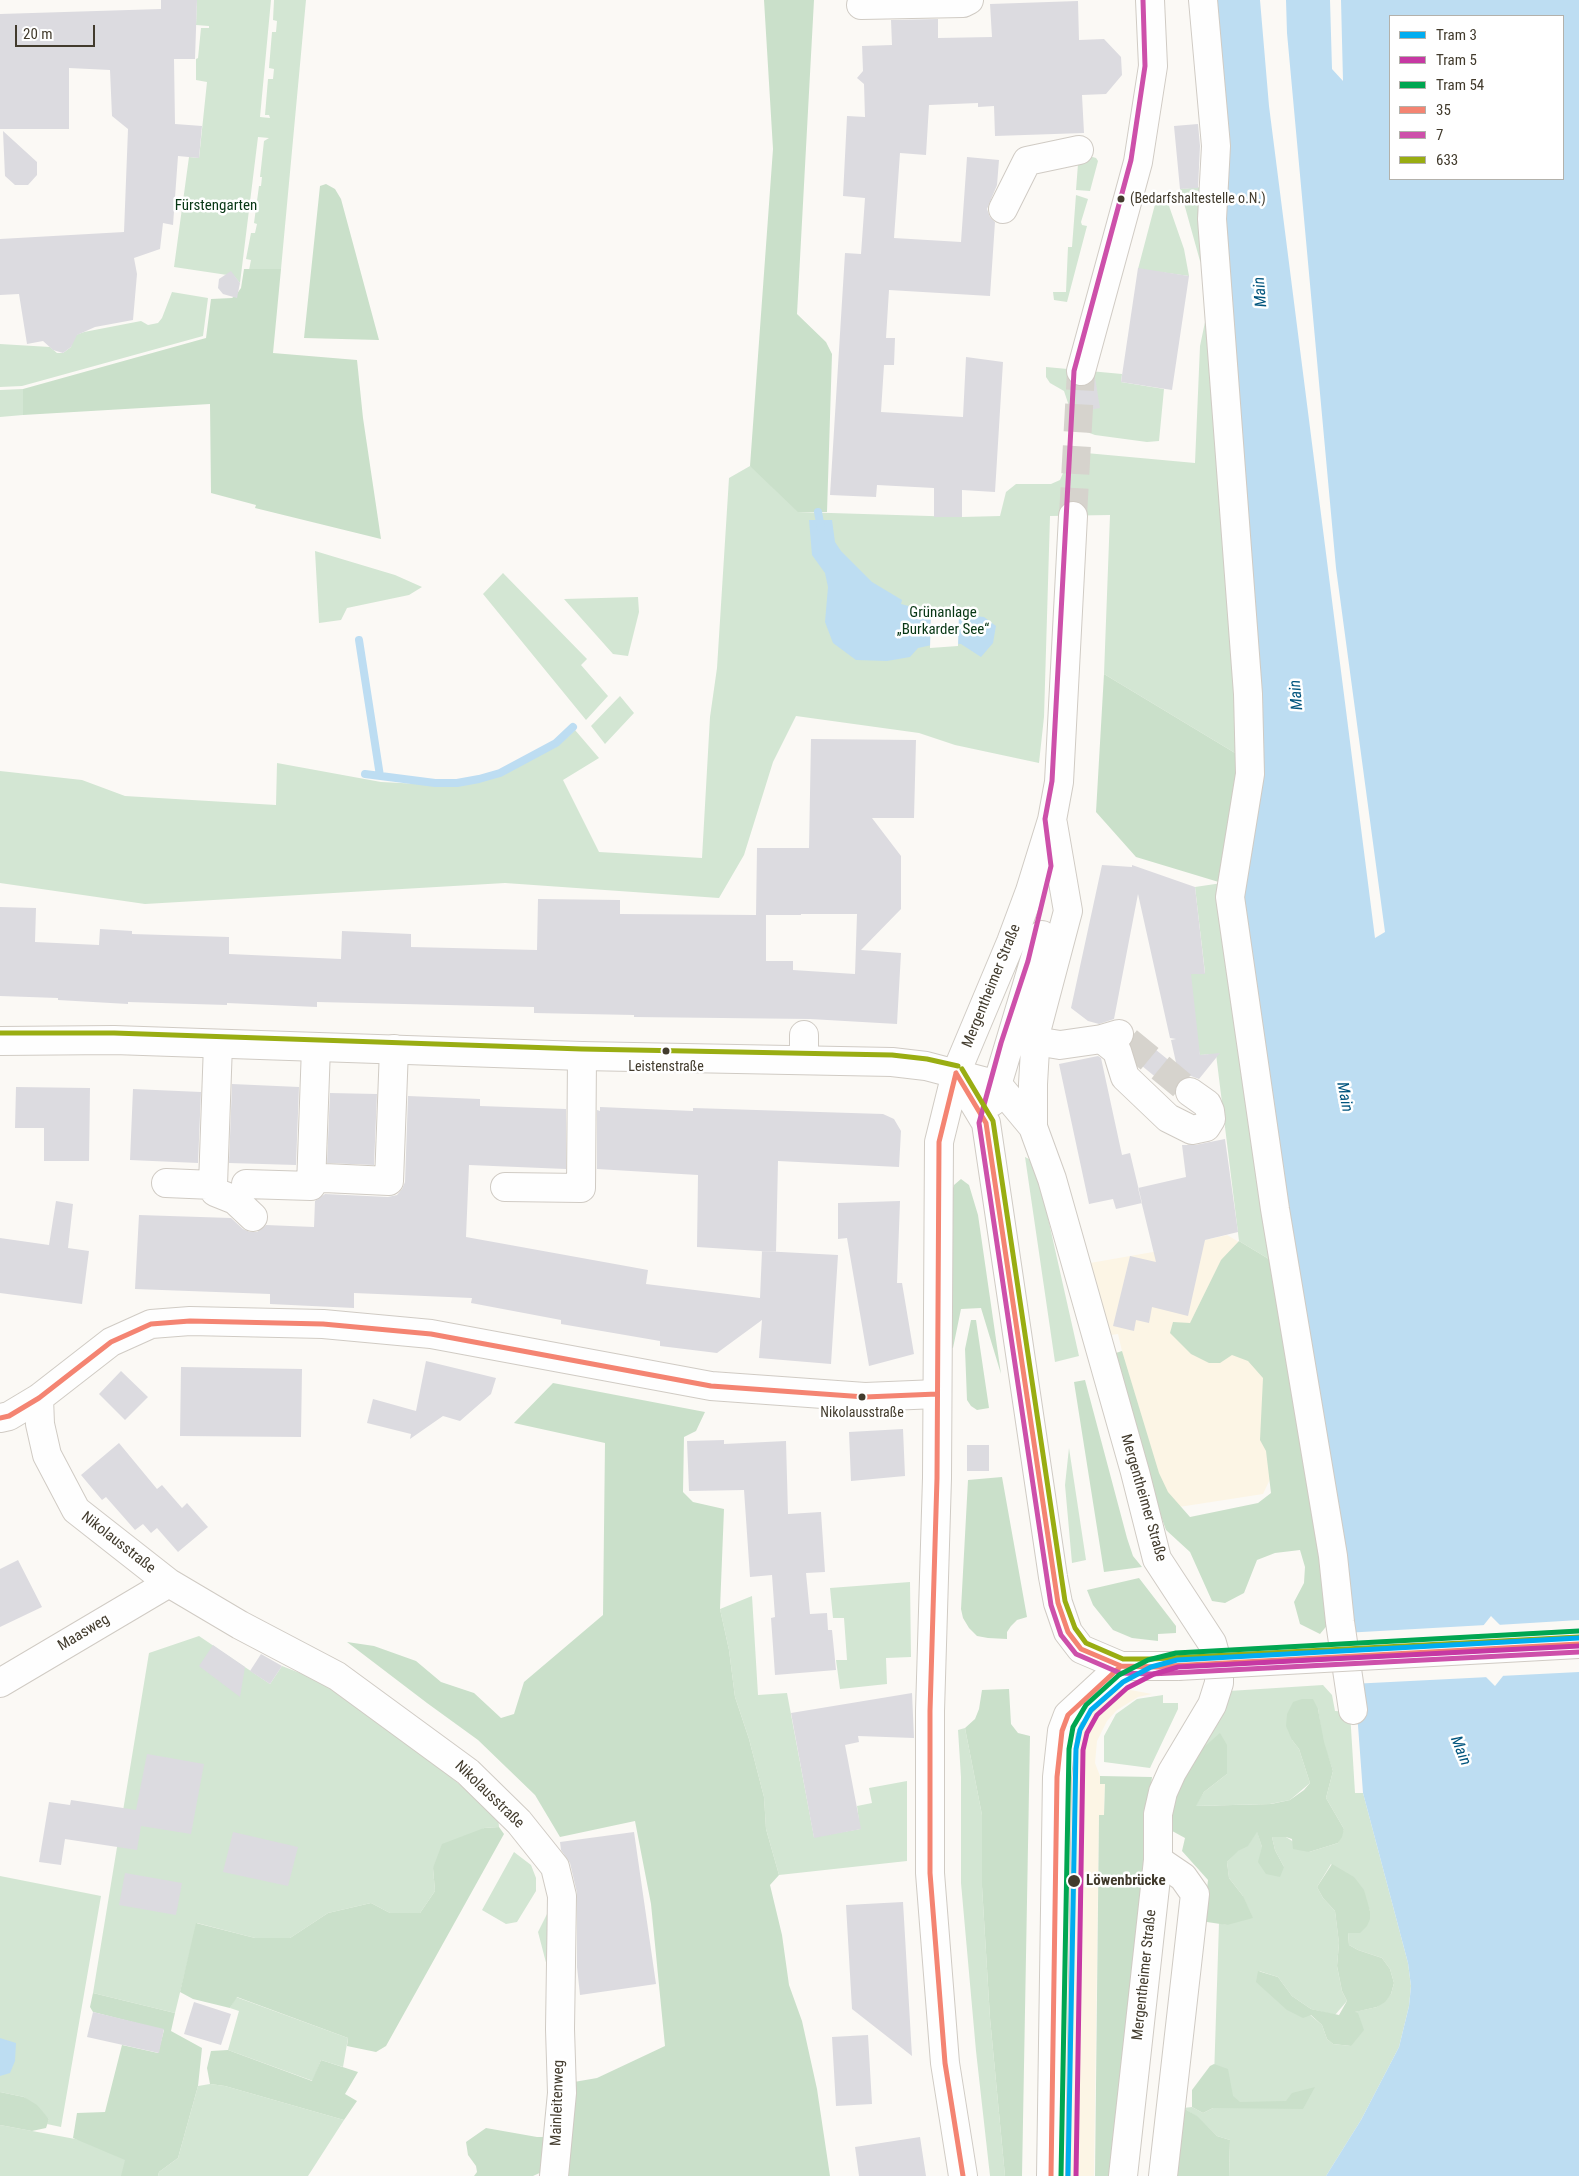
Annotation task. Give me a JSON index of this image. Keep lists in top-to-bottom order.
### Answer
{
  "streets": {
    "main road": [
      "Mergentheimer Straße",
      "Nikolausstraße",
      "Maasweg",
      "Mainleitenweg"
    ]
  },
  "crossings": [
    ["Nikolausstraße", "Maasweg"],
    ["Nikolausstraße", "Mainleitenweg"]
  ],
  "water": ["Main"],
  "parks": ["Fürstengarten", "Grünanlage „Burkarder See“"],
  "places": [
    "(Bedarfshaltestelle o.N.)",
    "Leistenstraße",
    "Nikolausstraße",
    "Löwenbrücke"
  ],
  "lines": [
    "transit line 7",
    "transit line 633",
    "transit line 35",
    "tram line 54",
    "tram line 3",
    "tram line 5"
  ],
  "legend": [
    "Tram 3",
    "Tram 5",
    "Tram 54",
    "35",
    "7",
    "633"
  ],
  "scale_bar": "20 m"
}
